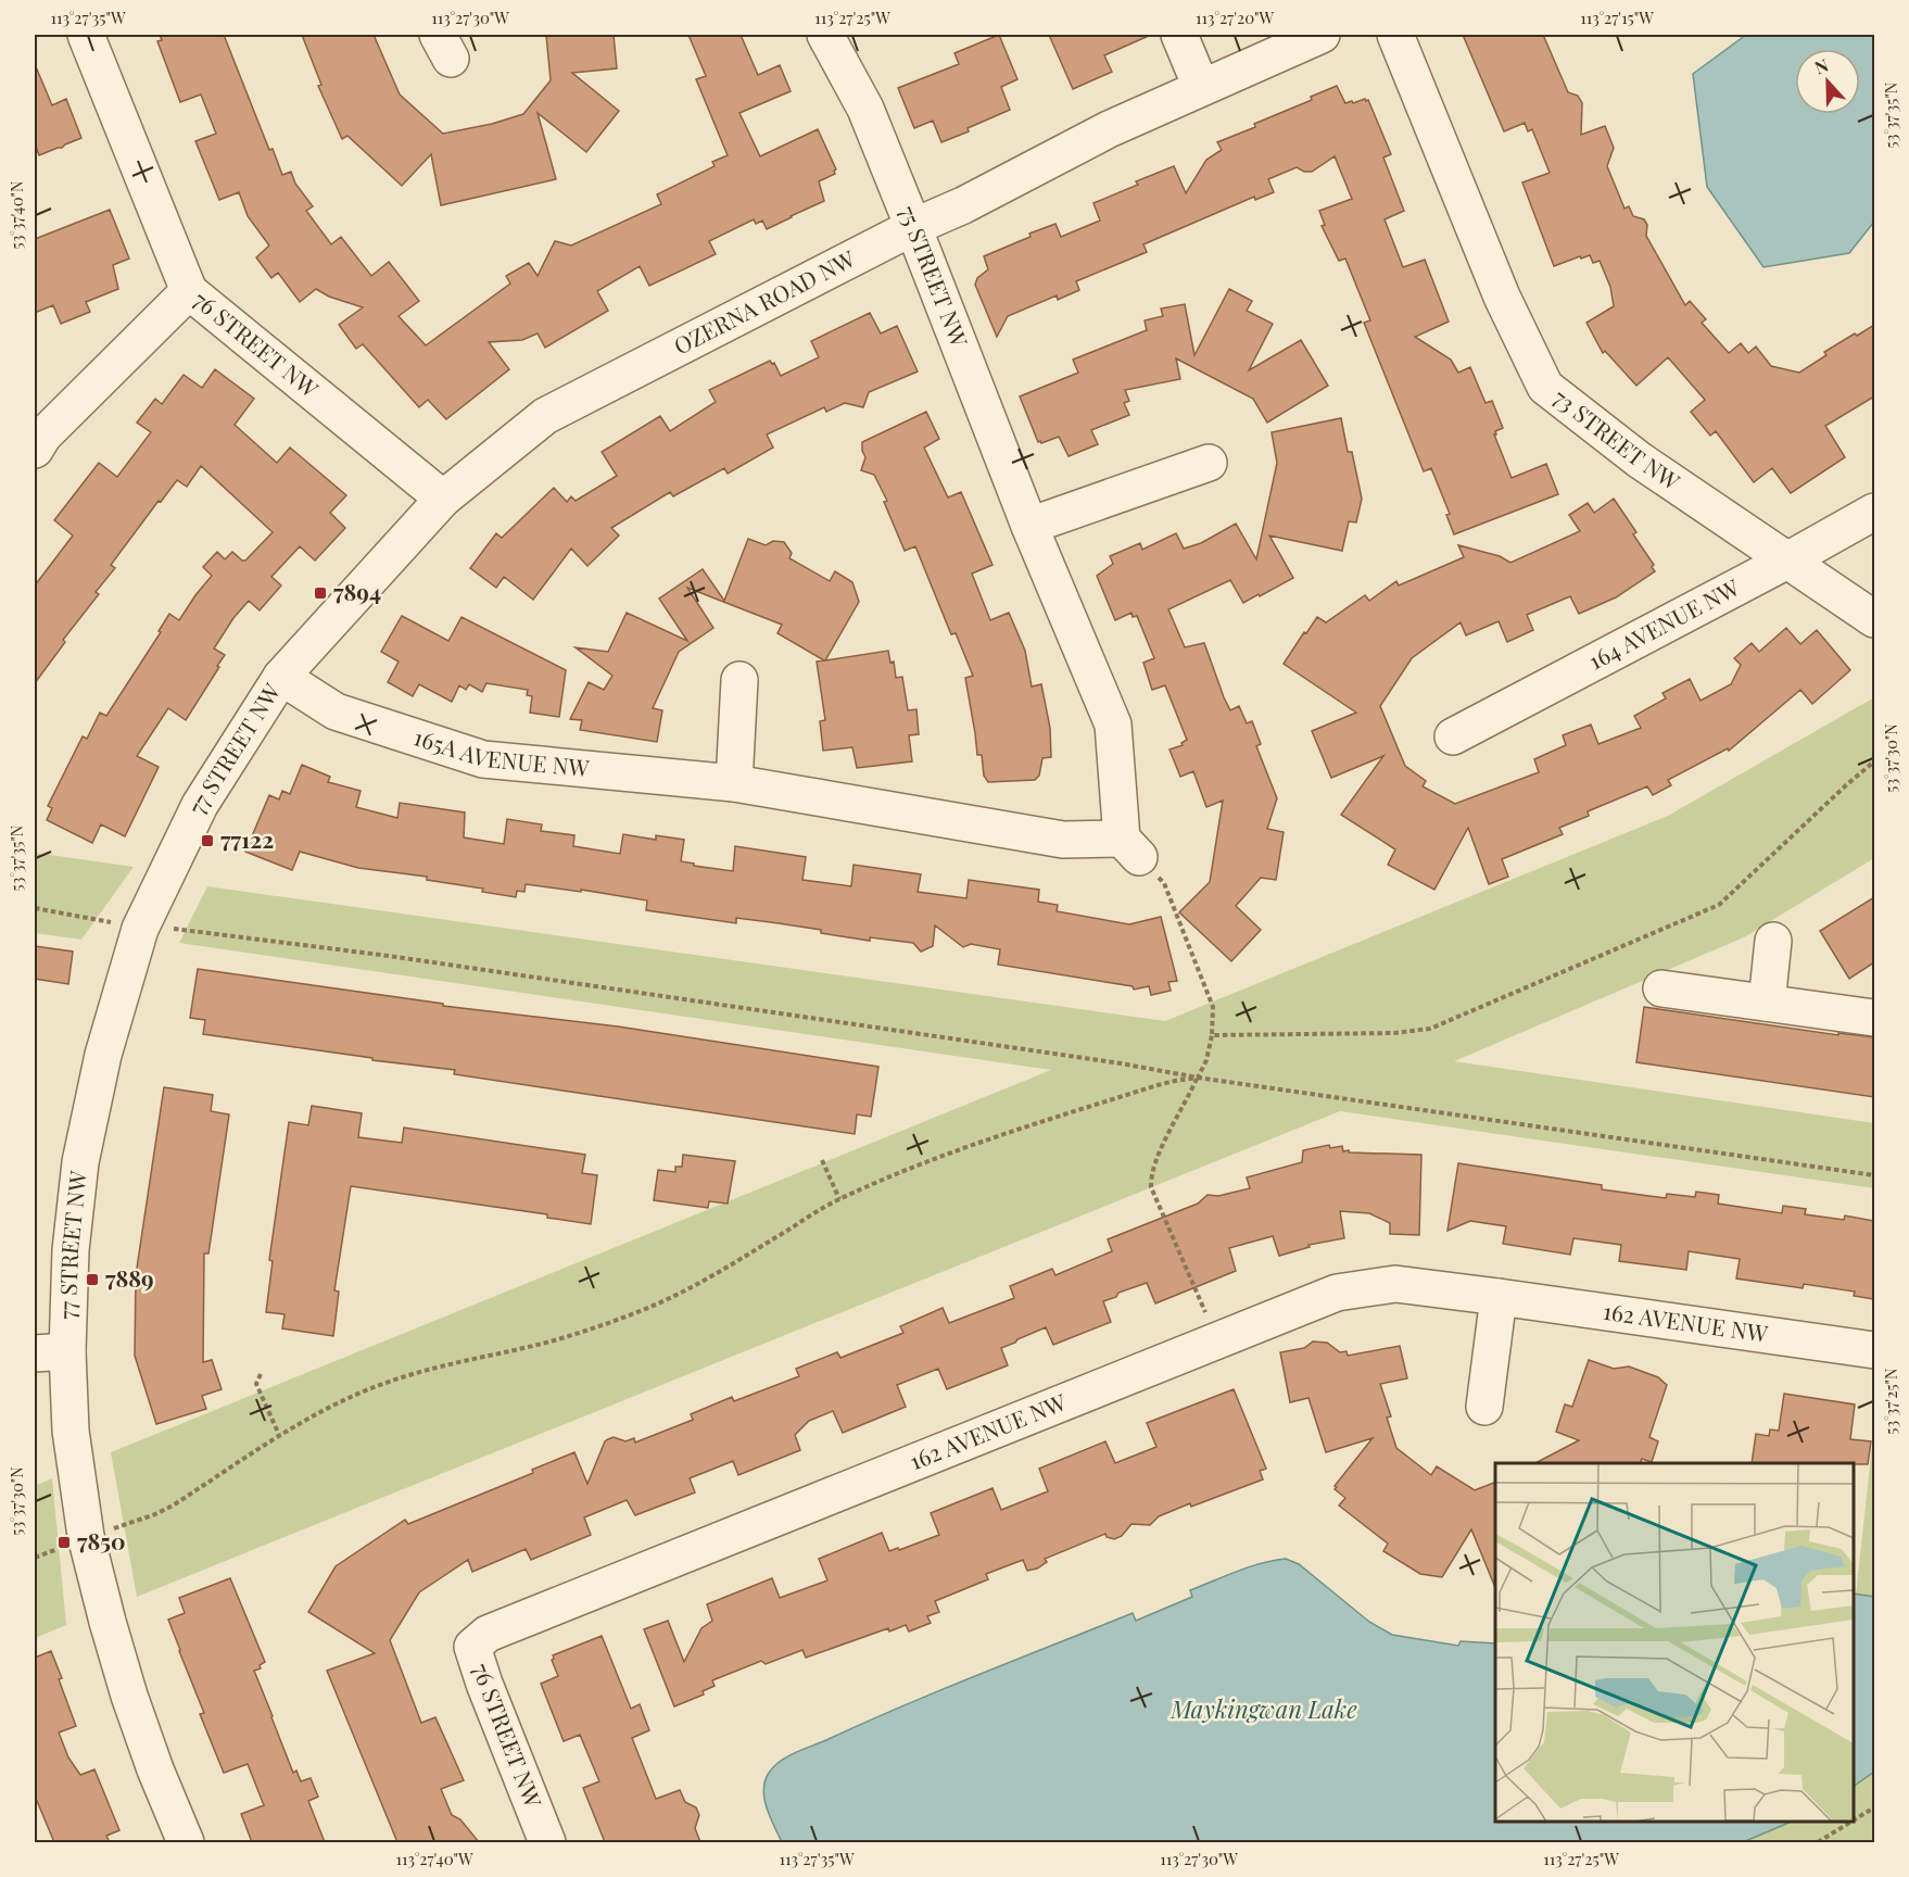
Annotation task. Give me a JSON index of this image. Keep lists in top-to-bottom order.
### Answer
{
  "streets": {
    "street": [
      "75 STREET NW",
      "OZERNA ROAD NW",
      "76 STREET NW",
      "73 STREET NW",
      "164 AVENUE NW",
      "77 STREET NW",
      "165A AVENUE NW",
      "162 AVENUE NW"
    ]
  },
  "crossings": [
    ["75 STREET NW", "OZERNA ROAD NW"],
    ["75 STREET NW", "165A AVENUE NW"],
    ["OZERNA ROAD NW", "76 STREET NW"],
    ["OZERNA ROAD NW", "77 STREET NW"],
    ["OZERNA ROAD NW", "165A AVENUE NW"],
    ["76 STREET NW", "162 AVENUE NW"],
    ["73 STREET NW", "164 AVENUE NW"],
    ["77 STREET NW", "165A AVENUE NW"]
  ],
  "water": ["Maykingwan Lake"],
  "places": {
    "transit": [
      "7894",
      "77122",
      "7889",
      "7850"
    ]
  },
  "north": "top",
  "coordinates": [
    "113°27'35\"W",
    "113°27'30\"W",
    "113°27'25\"W",
    "113°27'20\"W",
    "113°27'15\"W",
    "53°37'35\"N",
    "53°37'40\"N",
    "53°37'30\"N",
    "53°37'25\"N",
    "113°27'40\"W"
  ]
}
